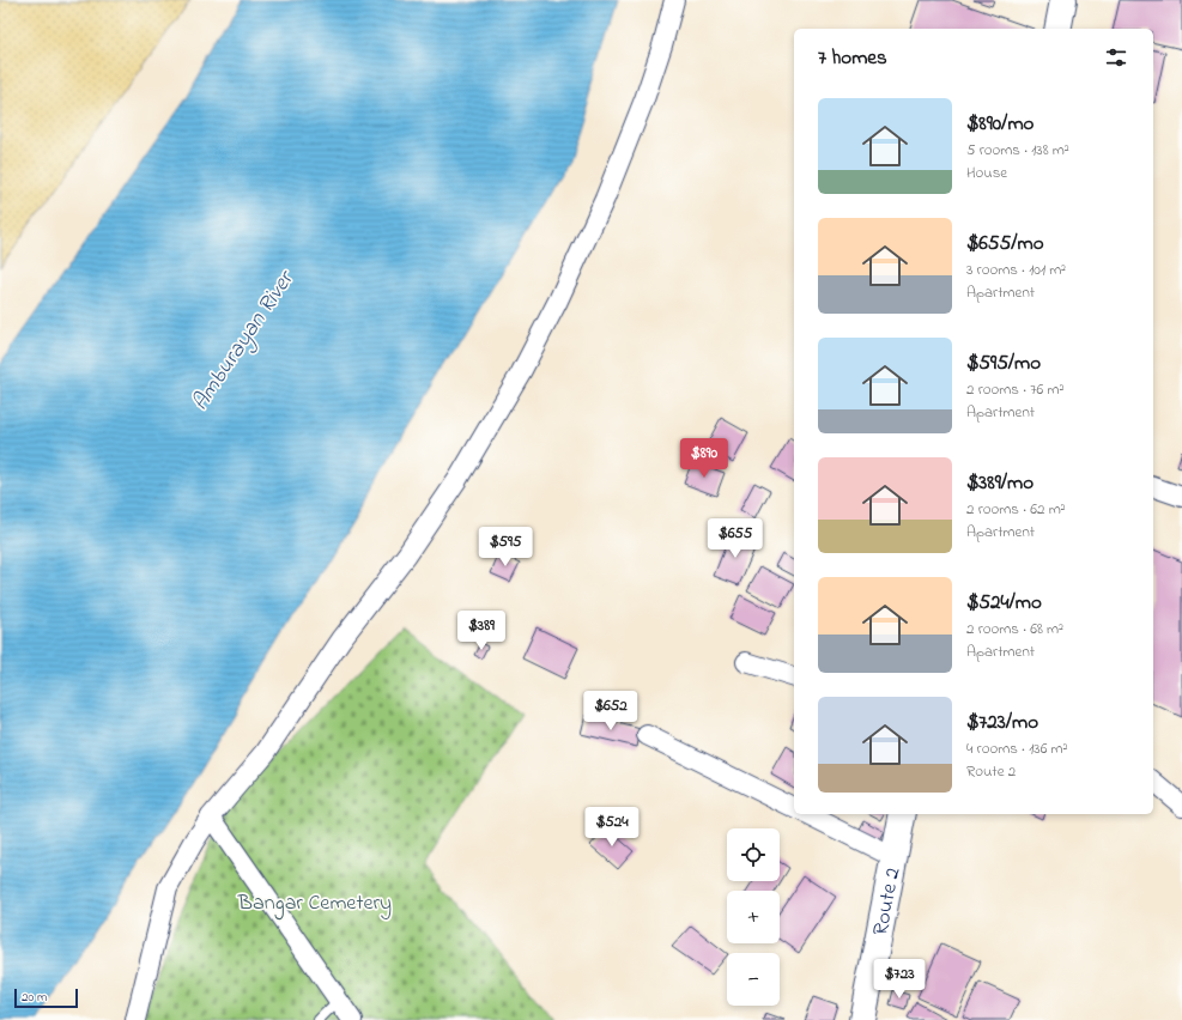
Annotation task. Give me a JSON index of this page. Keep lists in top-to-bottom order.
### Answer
{
  "streets": {
    "highway": ["Route 2"]
  },
  "water": ["Amburayan River"],
  "parks": ["Bangar Cemetery"],
  "scale_bar": "20 m",
  "page": {
    "heading": "7 homes",
    "list": [
      {
        "name": "$890/mo",
        "note": "5 rooms · 138 m² · House"
      },
      {
        "name": "$655/mo",
        "note": "3 rooms · 101 m² · Apartment"
      },
      {
        "name": "$595/mo",
        "note": "2 rooms · 76 m² · Apartment"
      },
      {
        "name": "$389/mo",
        "note": "2 rooms · 62 m² · Apartment"
      },
      {
        "name": "$524/mo",
        "note": "2 rooms · 68 m² · Apartment"
      },
      {
        "name": "$723/mo",
        "note": "4 rooms · 136 m² · Route 2"
      }
    ],
    "price": [
      "$890",
      "$655",
      "$595",
      "$389",
      "$652",
      "$524",
      "$723"
    ],
    "map_buttons": ["+", "−"],
    "scale": "20 m"
  }
}
